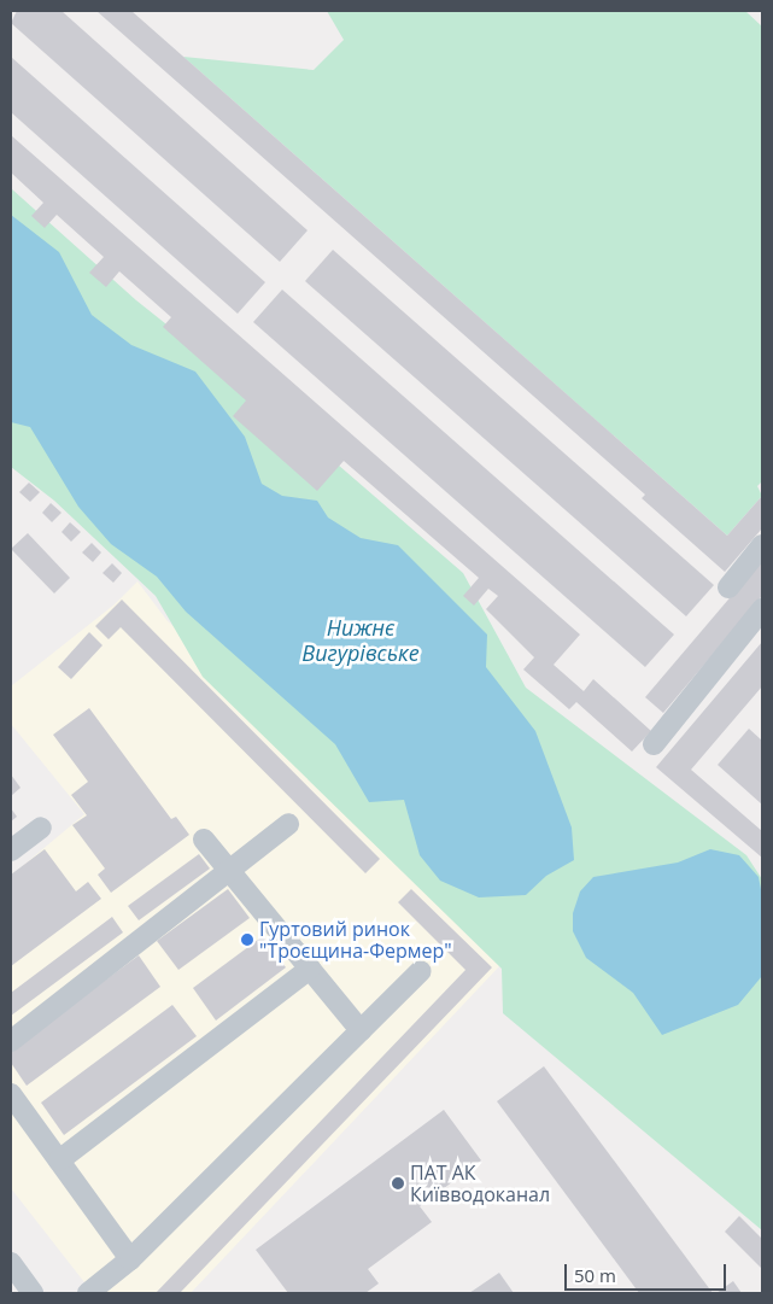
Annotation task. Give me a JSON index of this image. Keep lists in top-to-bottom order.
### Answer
{
  "water": ["Нижнє Вигурівське"],
  "places": ["Гуртовий ринок \"Троєщина-Фермер\"", "ПАТ АК Київводоканал"],
  "scale_bar": "50 m"
}
